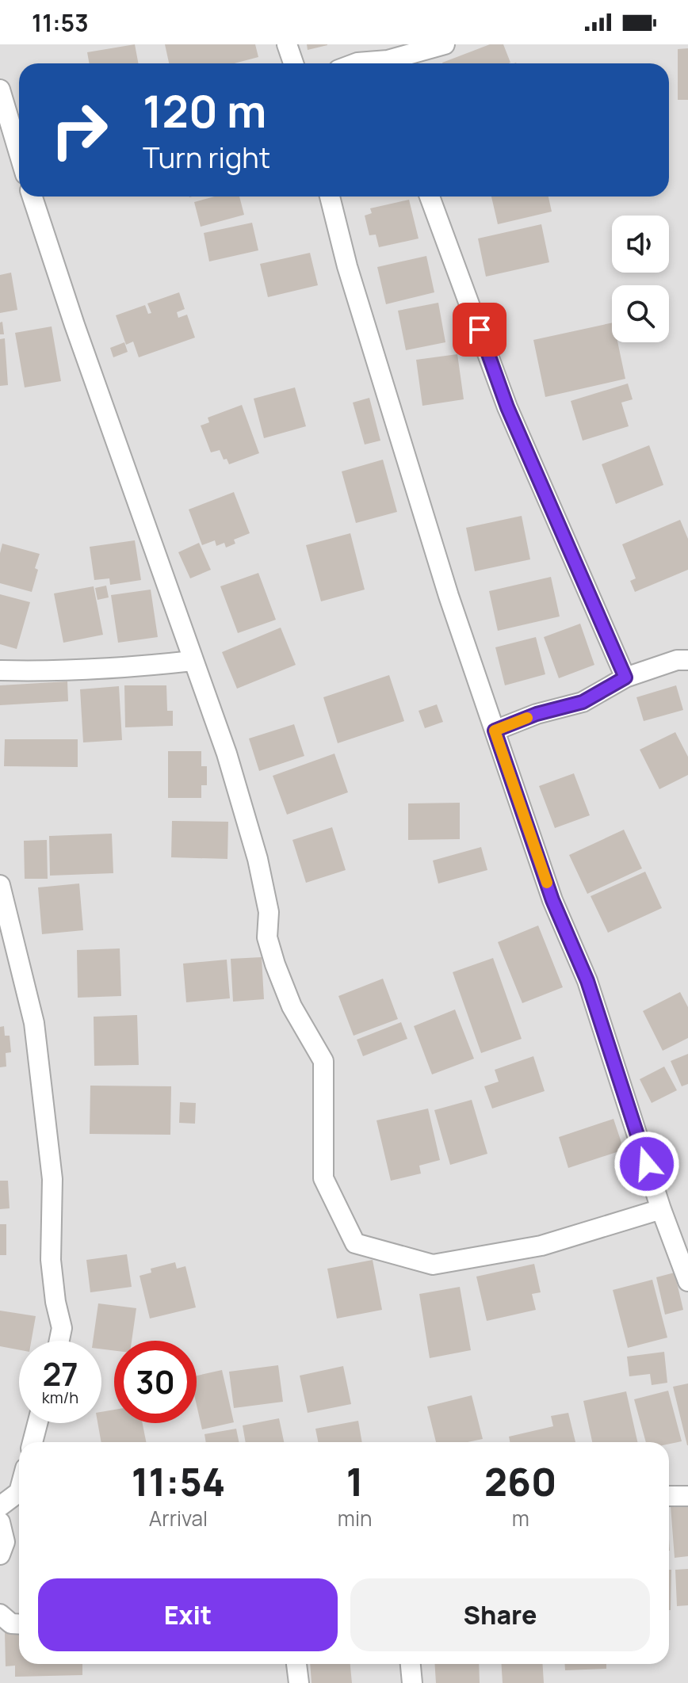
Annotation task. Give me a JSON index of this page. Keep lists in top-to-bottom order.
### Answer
{
  "page": {
    "status": "11:53",
    "turn": ["120 m", "Turn right"],
    "speed": "27 km/h",
    "limit": "30",
    "eta": [
      "11:54",
      "Arrival",
      "1",
      "min",
      "260",
      "m"
    ],
    "buttons": ["Exit", "Share"]
  }
}
